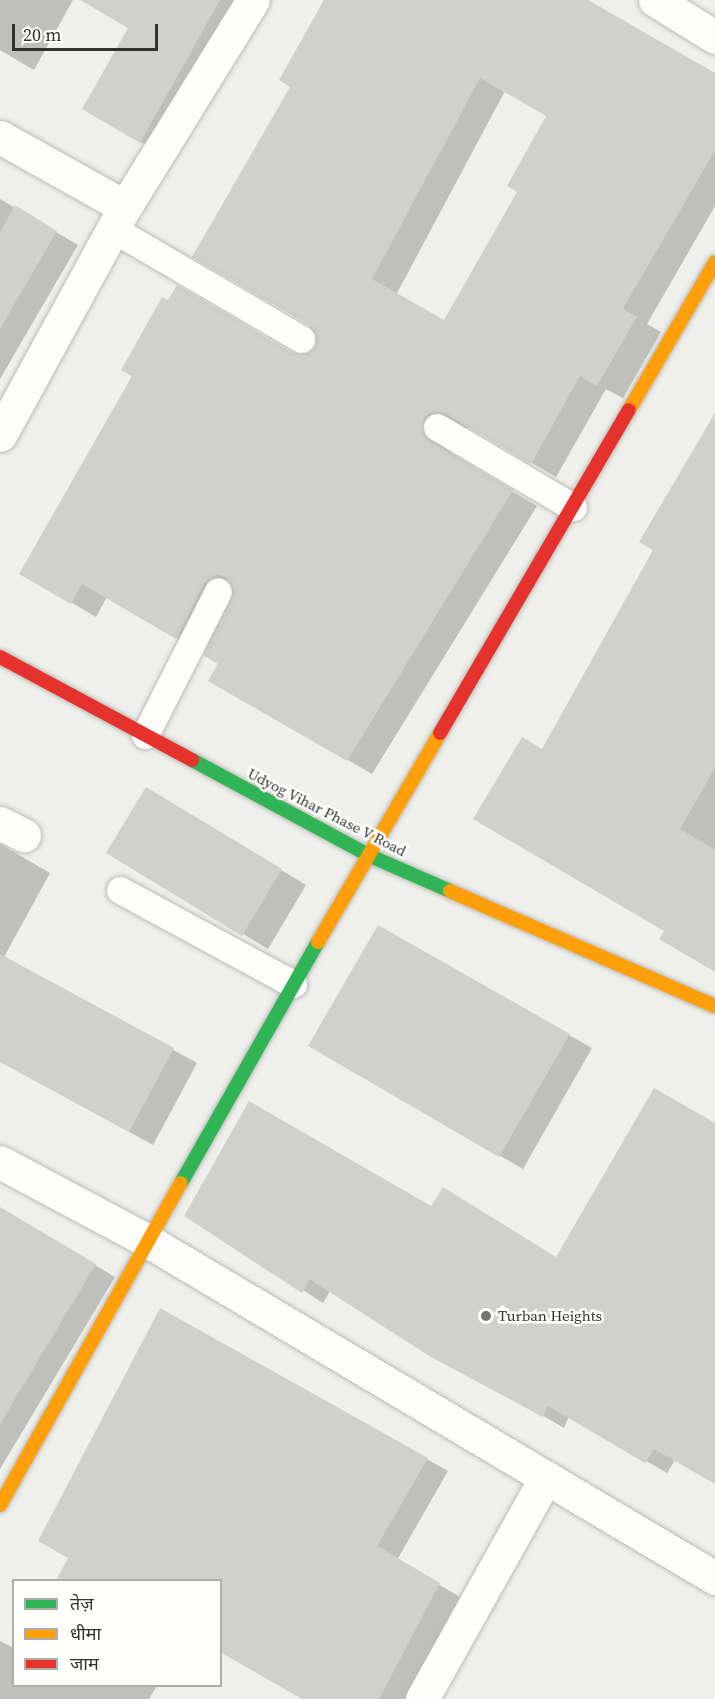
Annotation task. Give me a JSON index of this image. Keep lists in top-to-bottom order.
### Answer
{
  "streets": {
    "street": ["Udyog Vihar Phase V Road"]
  },
  "places": ["Turban Heights"],
  "legend": ["तेज़", "धीमा", "जाम"],
  "scale_bar": "20 m"
}
